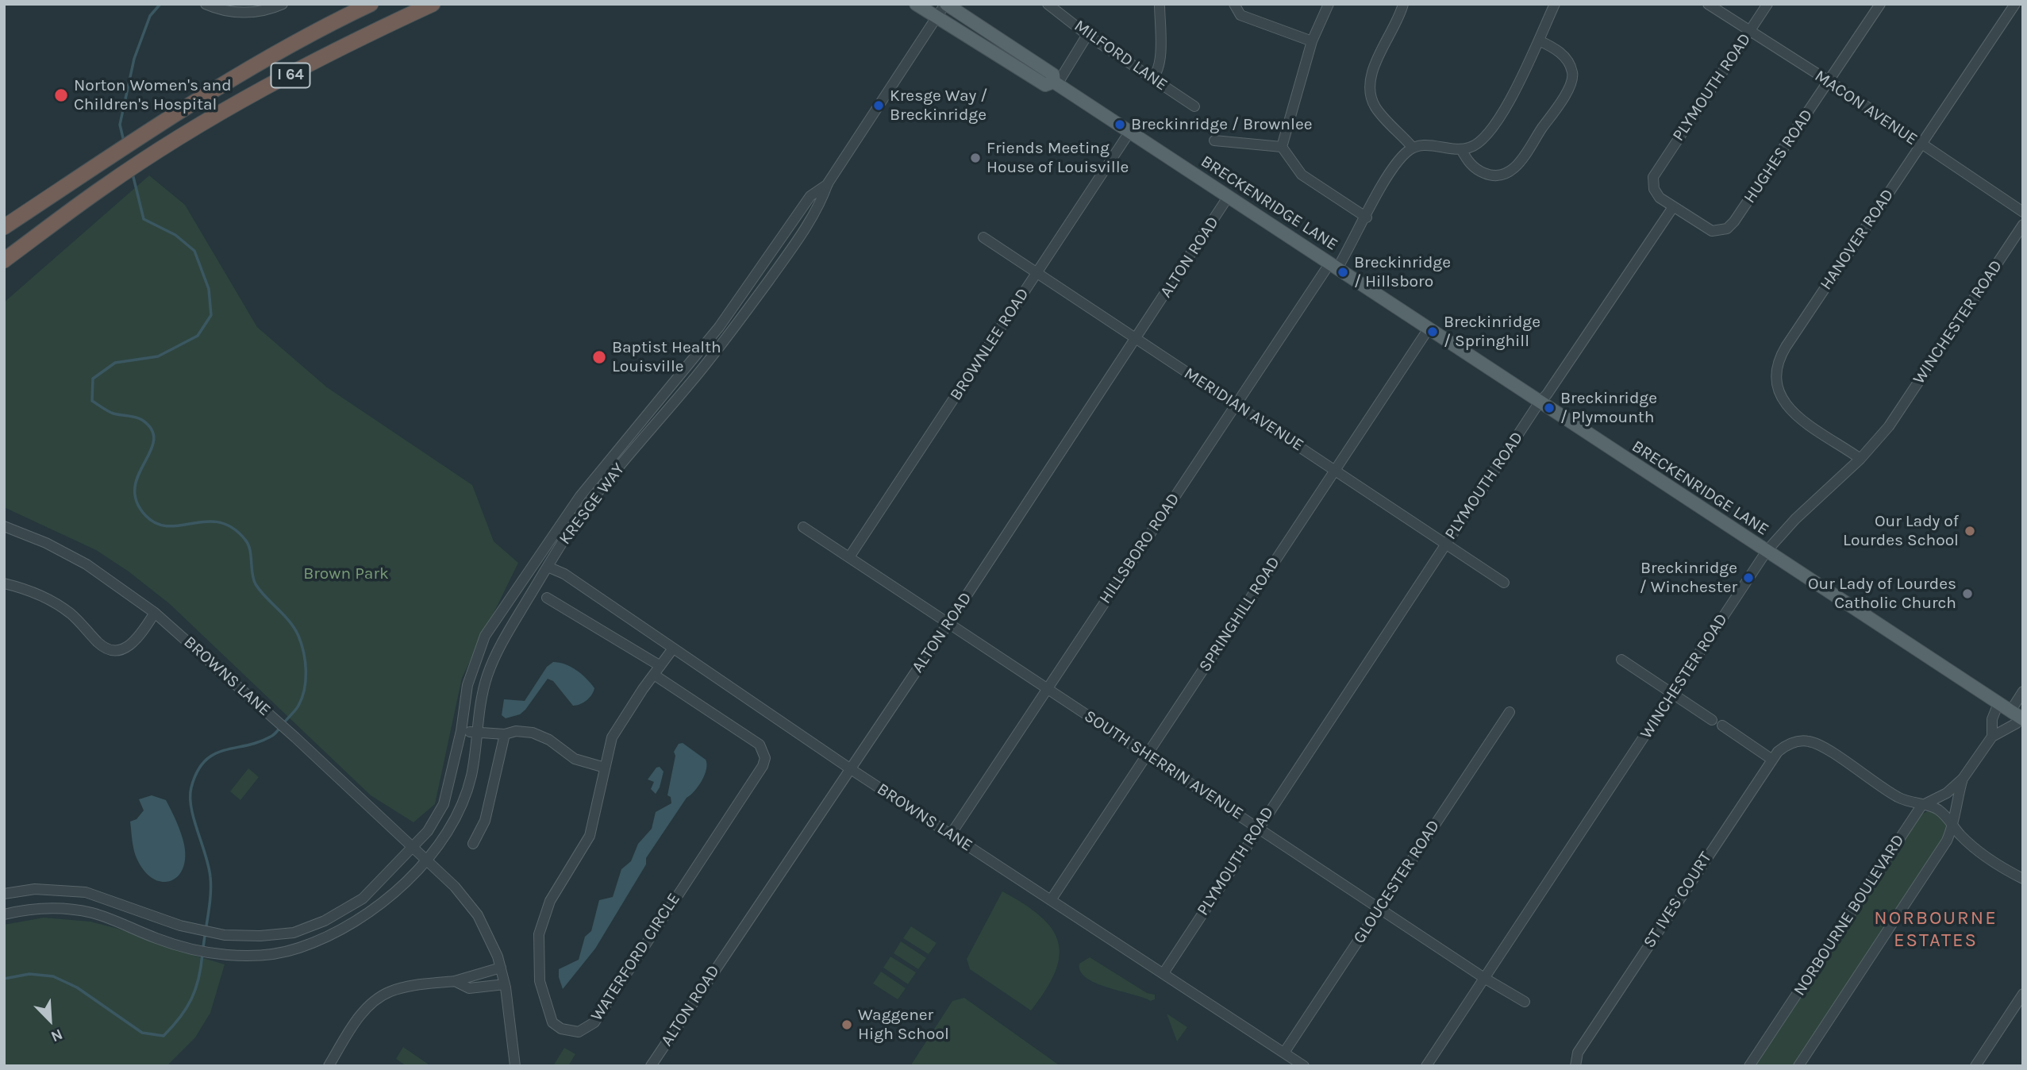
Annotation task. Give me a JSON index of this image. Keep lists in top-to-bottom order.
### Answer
{
  "streets": {
    "highway": ["I 64"],
    "main road": ["BRECKENRIDGE LANE"],
    "street": [
      "MILFORD LANE",
      "PLYMOUTH ROAD",
      "MACON AVENUE",
      "HUGHES ROAD",
      "HANOVER ROAD",
      "ALTON ROAD",
      "WINCHESTER ROAD",
      "BROWNLEE ROAD",
      "MERIDIAN AVENUE",
      "KRESGE WAY",
      "HILLSBORO ROAD",
      "SPRINGHILL ROAD",
      "BROWNS LANE",
      "SOUTH SHERRIN AVENUE",
      "GLOUCESTER ROAD",
      "ST IVES COURT",
      "NORBOURNE BOULEVARD",
      "WATERFORD CIRCLE"
    ]
  },
  "crossings": [
    ["PLYMOUTH ROAD", "MACON AVENUE"],
    ["PLYMOUTH ROAD", "HUGHES ROAD"],
    ["PLYMOUTH ROAD", "BRECKENRIDGE LANE"],
    ["PLYMOUTH ROAD", "MERIDIAN AVENUE"],
    ["PLYMOUTH ROAD", "BROWNS LANE"],
    ["PLYMOUTH ROAD", "SOUTH SHERRIN AVENUE"],
    ["MACON AVENUE", "HUGHES ROAD"],
    ["MACON AVENUE", "HANOVER ROAD"],
    ["BRECKENRIDGE LANE", "ALTON ROAD"],
    ["BRECKENRIDGE LANE", "WINCHESTER ROAD"],
    ["BRECKENRIDGE LANE", "BROWNLEE ROAD"],
    ["BRECKENRIDGE LANE", "KRESGE WAY"],
    ["BRECKENRIDGE LANE", "HILLSBORO ROAD"],
    ["BRECKENRIDGE LANE", "SPRINGHILL ROAD"],
    ["BRECKENRIDGE LANE", "NORBOURNE BOULEVARD"],
    ["HANOVER ROAD", "WINCHESTER ROAD"],
    ["ALTON ROAD", "MERIDIAN AVENUE"],
    ["ALTON ROAD", "BROWNS LANE"],
    ["ALTON ROAD", "SOUTH SHERRIN AVENUE"],
    ["WINCHESTER ROAD", "SOUTH SHERRIN AVENUE"],
    ["BROWNLEE ROAD", "MERIDIAN AVENUE"],
    ["BROWNLEE ROAD", "SOUTH SHERRIN AVENUE"],
    ["MERIDIAN AVENUE", "HILLSBORO ROAD"],
    ["MERIDIAN AVENUE", "SPRINGHILL ROAD"],
    ["KRESGE WAY", "BROWNS LANE"],
    ["HILLSBORO ROAD", "BROWNS LANE"],
    ["HILLSBORO ROAD", "SOUTH SHERRIN AVENUE"],
    ["SPRINGHILL ROAD", "BROWNS LANE"],
    ["SPRINGHILL ROAD", "SOUTH SHERRIN AVENUE"],
    ["BROWNS LANE", "GLOUCESTER ROAD"],
    ["BROWNS LANE", "WATERFORD CIRCLE"],
    ["SOUTH SHERRIN AVENUE", "GLOUCESTER ROAD"],
    ["ST IVES COURT", "NORBOURNE BOULEVARD"]
  ],
  "districts": ["NORBOURNE ESTATES"],
  "parks": ["Brown Park"],
  "places": [
    "Norton Women's and Children's Hospital",
    "Kresge Way / Breckinridge",
    "Breckinridge / Brownlee",
    "Friends Meeting House of Louisville",
    "Breckinridge / Hillsboro",
    "Breckinridge / Springhill",
    "Baptist Health Louisville",
    "Breckinridge / Plymounth",
    "Our Lady of Lourdes School",
    "Breckinridge / Winchester",
    "Our Lady of Lourdes Catholic Church",
    "Waggener High School"
  ],
  "north": "bottom right"
}
